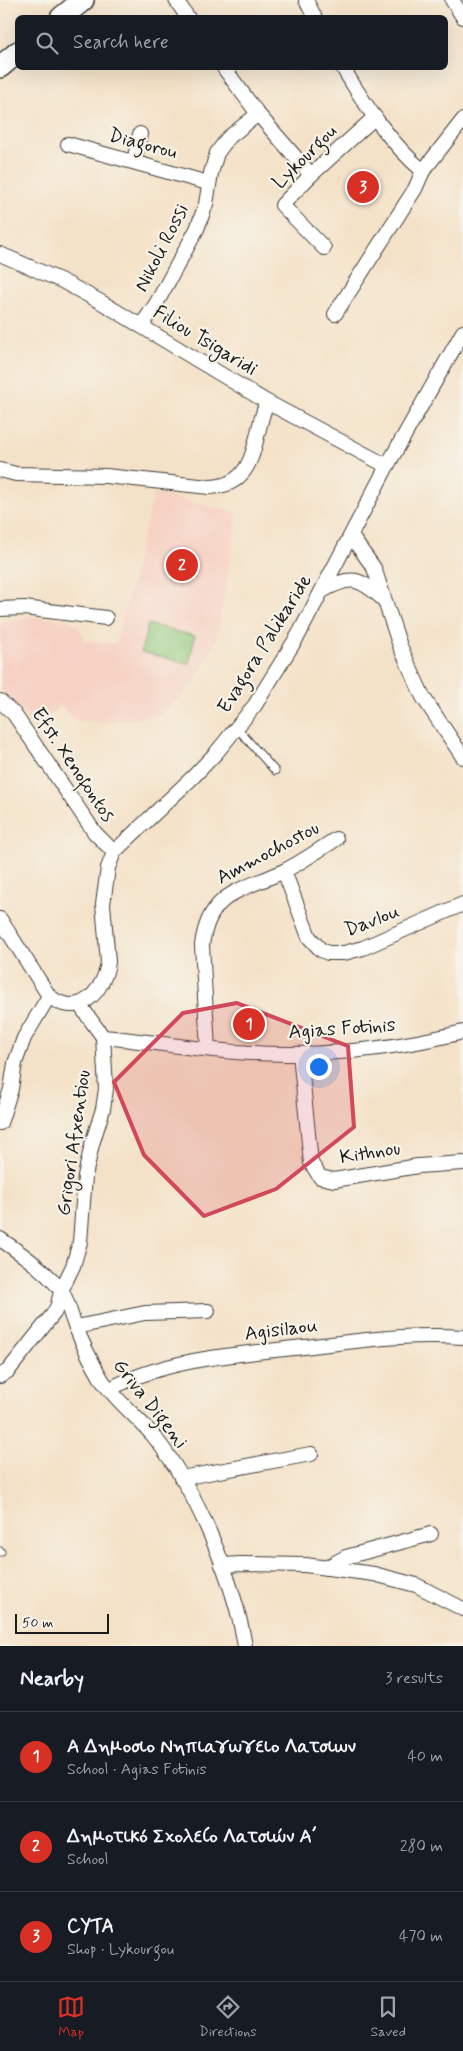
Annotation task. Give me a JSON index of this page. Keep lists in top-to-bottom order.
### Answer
{
  "streets": {
    "street": [
      "Diagorou",
      "Lykourgou",
      "Nikoli Rossi",
      "Filiou Tsigaridi",
      "Evagora Palikaride",
      "Efst. Xenofontos",
      "Ammochostou",
      "Davlou",
      "Agias Fotinis",
      "Grigori Afxentiou",
      "Kithnou",
      "Agisilaou",
      "Griva Digeni"
    ]
  },
  "crossings": [
    ["Diagorou", "Nikoli Rossi"],
    ["Nikoli Rossi", "Filiou Tsigaridi"],
    ["Filiou Tsigaridi", "Evagora Palikaride"],
    ["Evagora Palikaride", "Efst. Xenofontos"],
    ["Ammochostou", "Davlou"],
    ["Ammochostou", "Agias Fotinis"],
    ["Agias Fotinis", "Grigori Afxentiou"],
    ["Agias Fotinis", "Kithnou"],
    ["Grigori Afxentiou", "Griva Digeni"],
    ["Agisilaou", "Griva Digeni"]
  ],
  "scale_bar": "50 m",
  "page": {
    "search": "Search here",
    "pins": ["3", "2", "1"],
    "scale": "50 m",
    "heading": ["Nearby", "3 results"],
    "list": [
      {
        "mark": "1",
        "name": "Α Δημοσιο Νηπιαγωγειο Λατσιων",
        "note": "School · Agias Fotinis",
        "value": "40 m"
      },
      {
        "mark": "2",
        "name": "Δημοτικό Σχολείο Λατσιών Α΄",
        "note": "School",
        "value": "280 m"
      },
      {
        "mark": "3",
        "name": "CYTA",
        "note": "Shop · Lykourgou",
        "value": "470 m"
      }
    ],
    "nav": ["Map", "Directions", "Saved"]
  }
}
